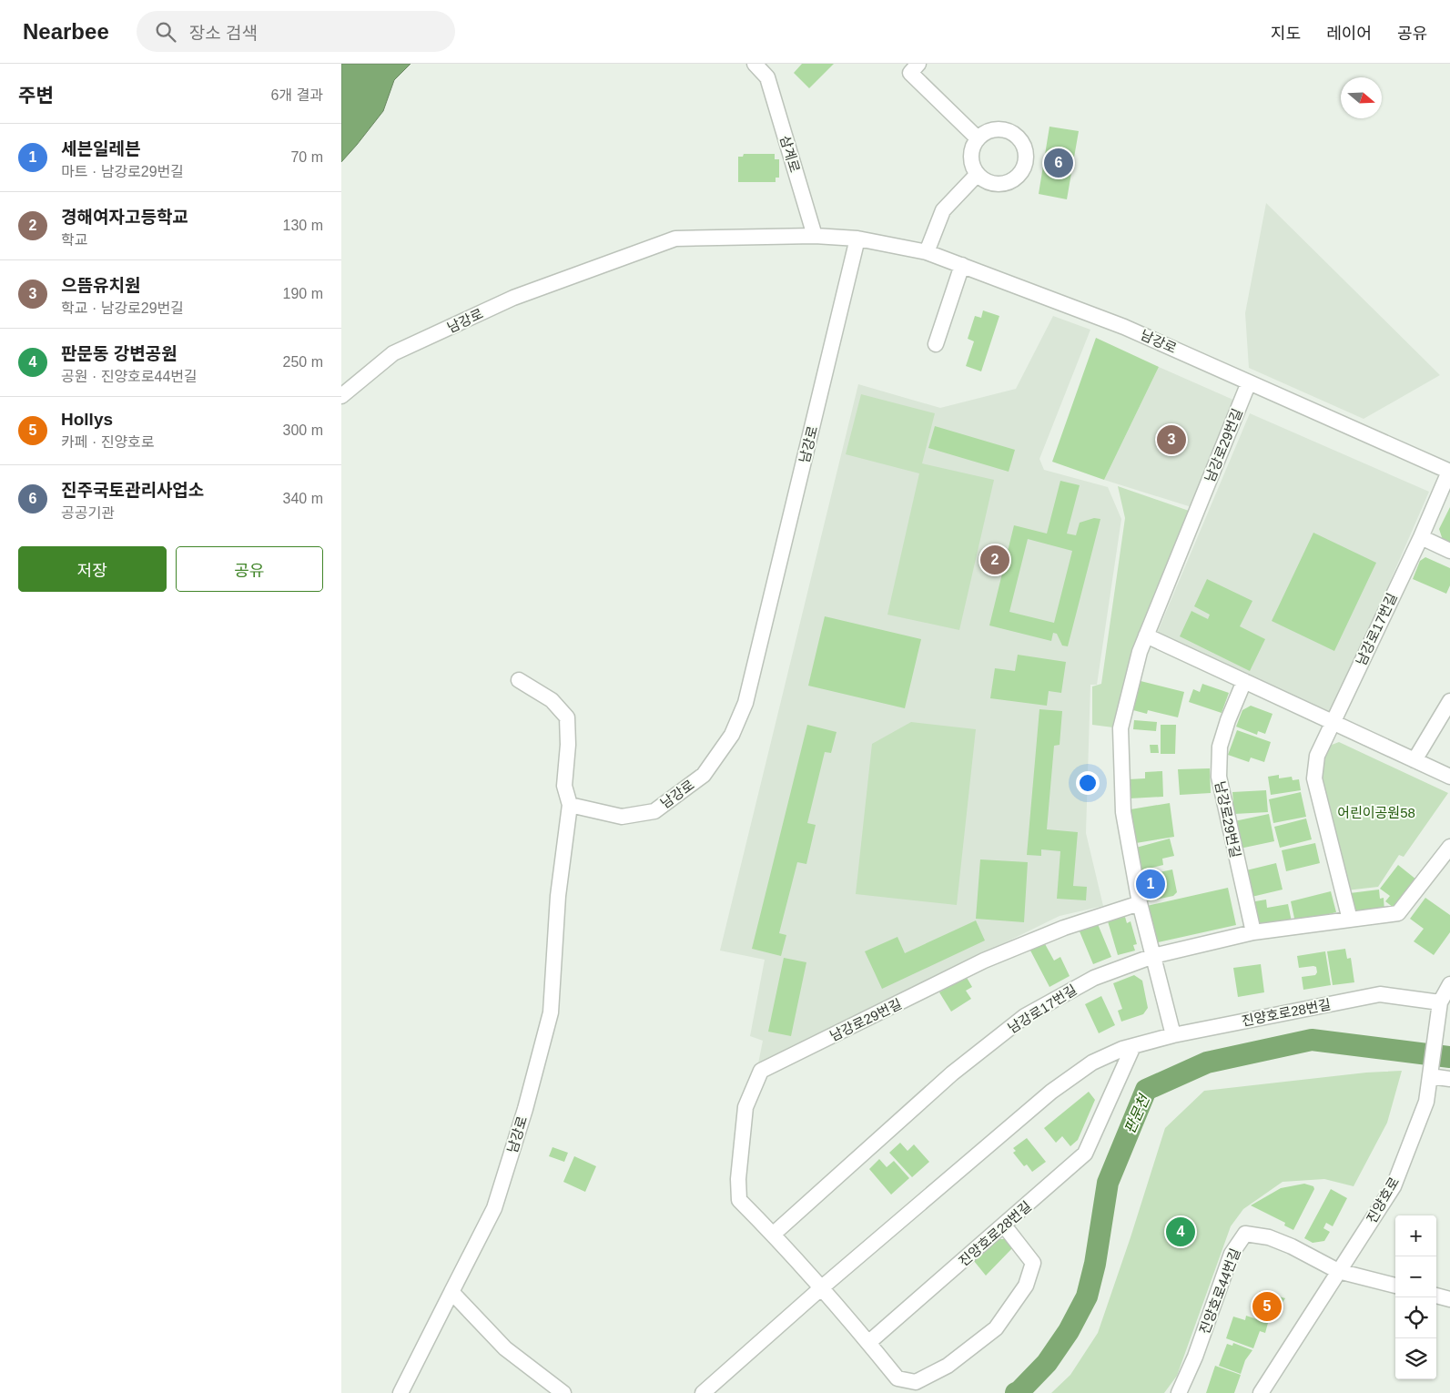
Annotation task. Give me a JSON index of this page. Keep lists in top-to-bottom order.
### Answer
{
  "streets": {
    "street": [
      "삼계로",
      "남강로",
      "남강로29번길",
      "남강로17번길",
      "진양호로28번길",
      "진양호로",
      "진양호로44번길"
    ]
  },
  "crossings": [
    ["삼계로", "남강로"],
    ["남강로", "남강로29번길"],
    ["남강로", "남강로17번길"],
    ["남강로29번길", "남강로17번길"],
    ["남강로29번길", "진양호로28번길"],
    ["진양호로28번길", "진양호로"],
    ["진양호로", "진양호로44번길"]
  ],
  "water": ["판문천"],
  "parks": ["어린이공원58"],
  "north": "right",
  "page": {
    "header": "Nearbee",
    "search": "장소 검색",
    "nav": ["지도", "레이어", "공유"],
    "heading": ["주변", "6개 결과"],
    "list": [
      {
        "mark": "1",
        "name": "세븐일레븐",
        "note": "마트 · 남강로29번길",
        "value": "70 m"
      },
      {
        "mark": "2",
        "name": "경해여자고등학교",
        "note": "학교",
        "value": "130 m"
      },
      {
        "mark": "3",
        "name": "으뜸유치원",
        "note": "학교 · 남강로29번길",
        "value": "190 m"
      },
      {
        "mark": "4",
        "name": "판문동 강변공원",
        "note": "공원 · 진양호로44번길",
        "value": "250 m"
      },
      {
        "mark": "5",
        "name": "Hollys",
        "note": "카페 · 진양호로",
        "value": "300 m"
      },
      {
        "mark": "6",
        "name": "진주국토관리사업소",
        "note": "공공기관",
        "value": "340 m"
      }
    ],
    "pins": [
      "6",
      "3",
      "2",
      "1",
      "4",
      "5"
    ],
    "buttons": ["저장", "공유"],
    "map_buttons": ["+", "−"]
  }
}
